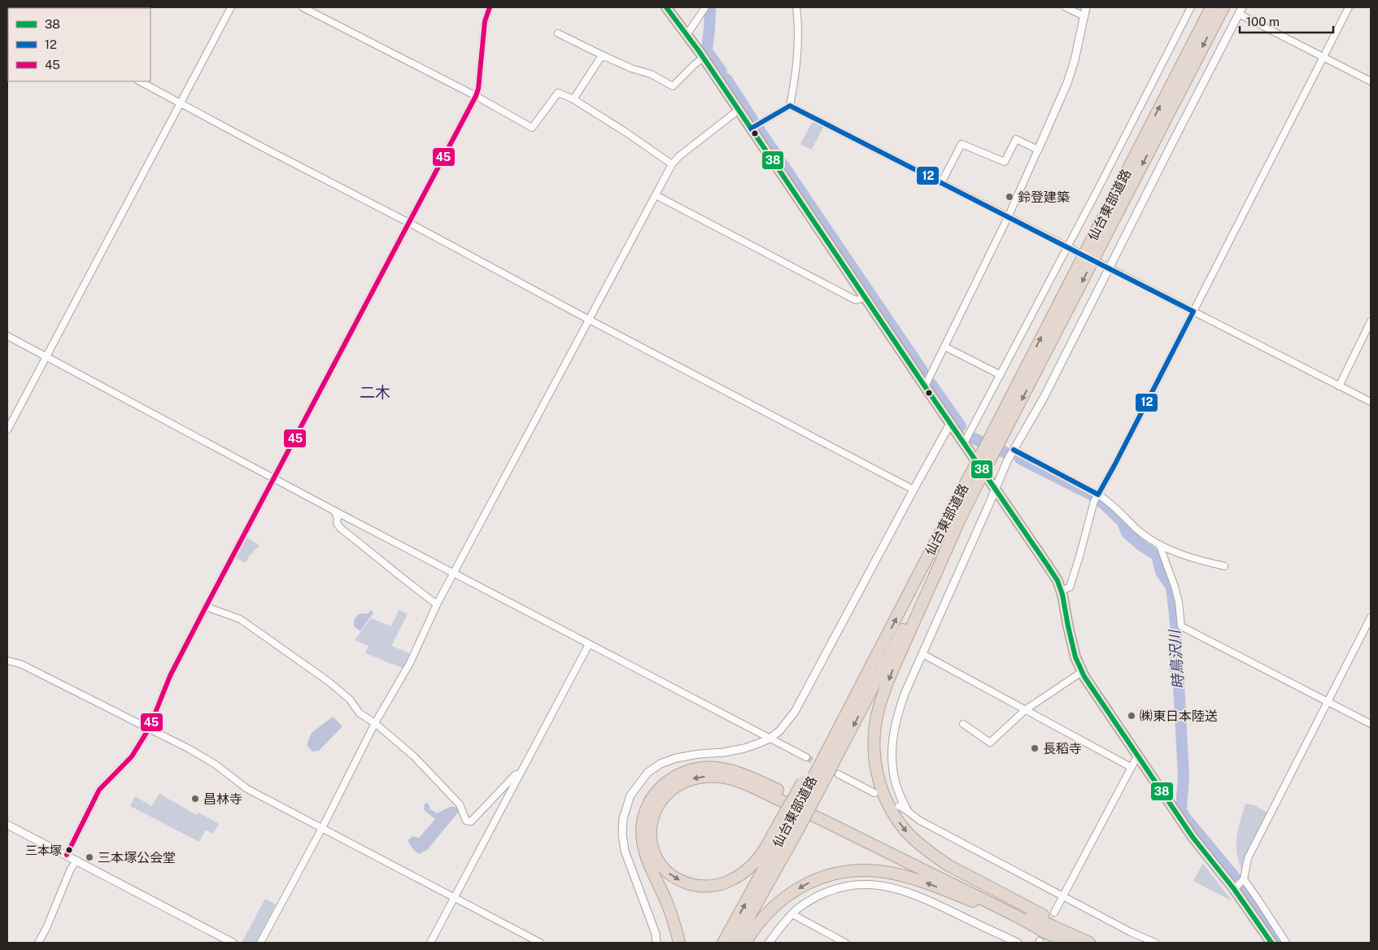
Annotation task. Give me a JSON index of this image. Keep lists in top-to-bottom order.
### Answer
{
  "streets": {
    "highway": ["仙台東部道路"]
  },
  "districts": ["二木"],
  "water": ["時鳥沢川"],
  "places": [
    "鈴登建築",
    "㈱東日本陸送",
    "長稻寺",
    "昌林寺",
    "三本塚",
    "三本塚公会堂"
  ],
  "lines": ["transit line 38", "transit line 45", "transit line 12"],
  "legend": ["38", "12", "45"],
  "scale_bar": "100 m"
}
